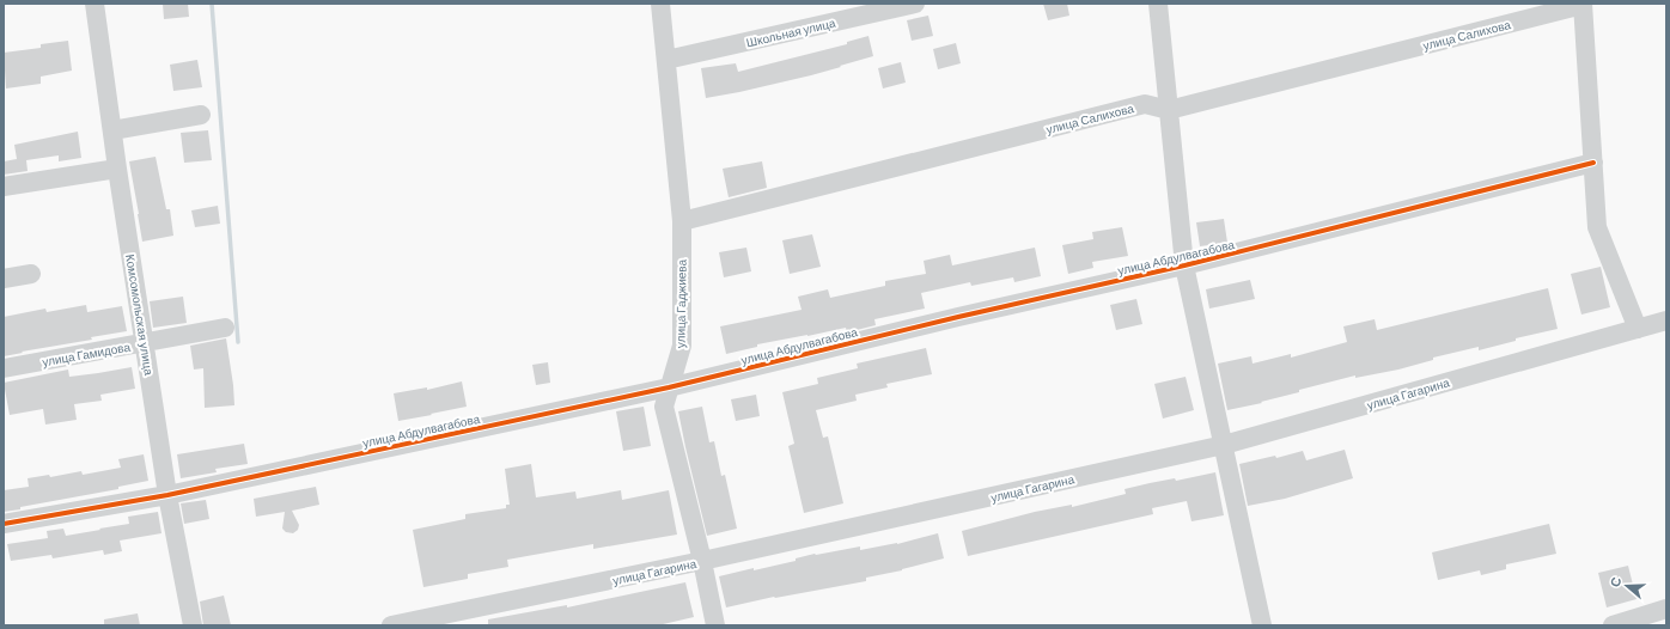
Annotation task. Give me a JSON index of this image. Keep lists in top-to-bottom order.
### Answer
{
  "streets": {
    "street": [
      "Школьная улица",
      "улица Салихова",
      "улица Абдулвагабова",
      "улица Гаджиева",
      "Комсомольская улица",
      "улица Гамидова",
      "улица Гагарина"
    ]
  },
  "crossings": [
    ["Школьная улица", "улица Гаджиева"],
    ["улица Салихова", "улица Гаджиева"],
    ["улица Абдулвагабова", "улица Гаджиева"],
    ["улица Абдулвагабова", "Комсомольская улица"],
    ["улица Гаджиева", "улица Гагарина"],
    ["Комсомольская улица", "улица Гамидова"]
  ],
  "north": "left"
}
